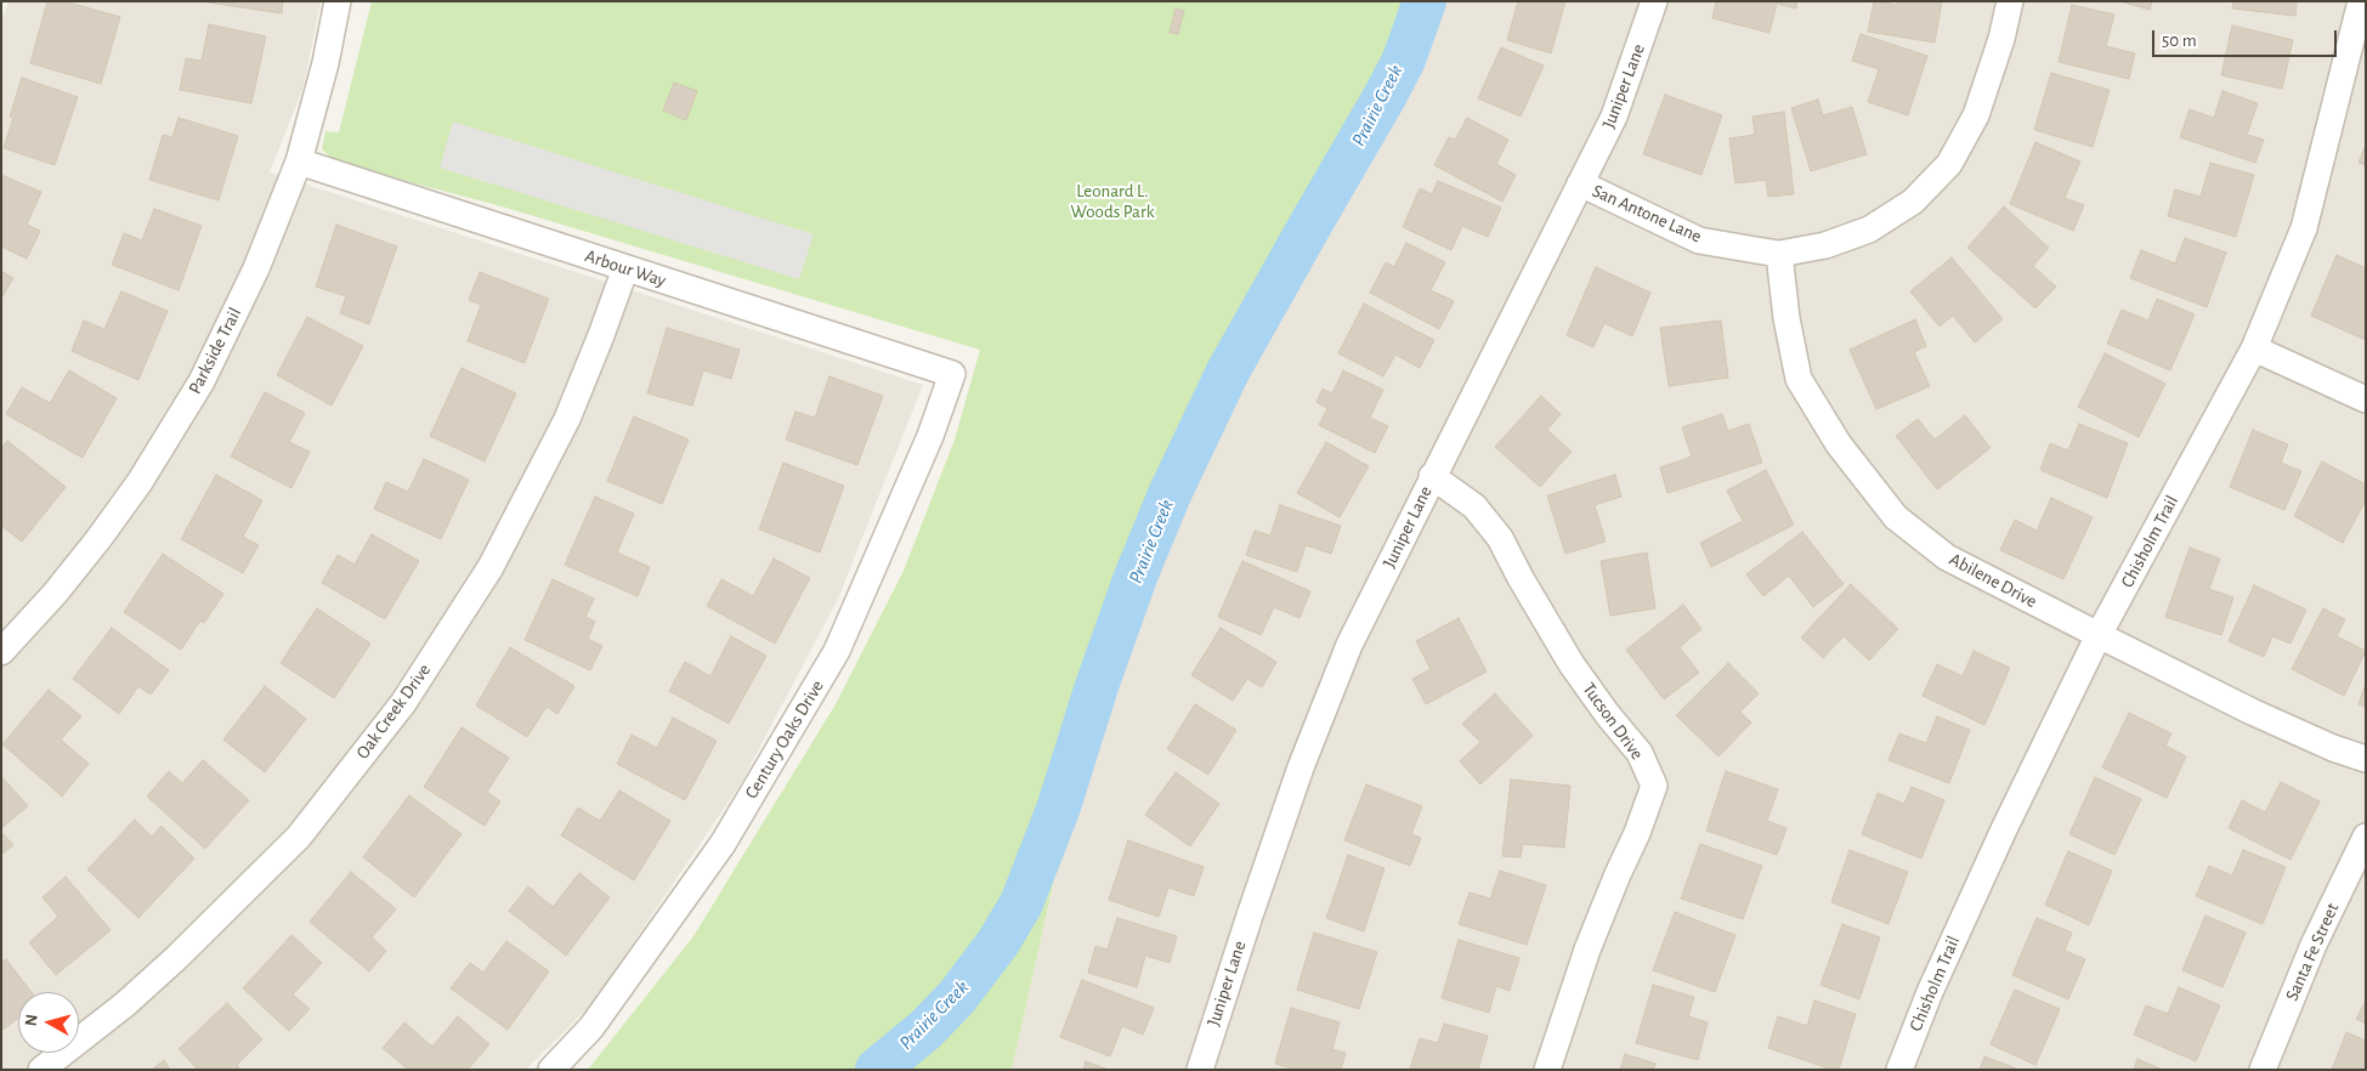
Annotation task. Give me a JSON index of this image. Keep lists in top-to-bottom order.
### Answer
{
  "streets": {
    "street": [
      "Juniper Lane",
      "San Antone Lane",
      "Arbour Way",
      "Parkside Trail",
      "Chisholm Trail",
      "Abilene Drive",
      "Oak Creek Drive",
      "Tucson Drive",
      "Century Oaks Drive",
      "Santa Fe Street"
    ]
  },
  "crossings": [
    ["Juniper Lane", "San Antone Lane"],
    ["Juniper Lane", "Tucson Drive"],
    ["San Antone Lane", "Abilene Drive"],
    ["Arbour Way", "Parkside Trail"],
    ["Arbour Way", "Oak Creek Drive"],
    ["Arbour Way", "Century Oaks Drive"],
    ["Chisholm Trail", "Abilene Drive"]
  ],
  "water": ["Prairie Creek"],
  "parks": ["Leonard L. Woods Park"],
  "scale_bar": "50 m",
  "north": "left"
}
